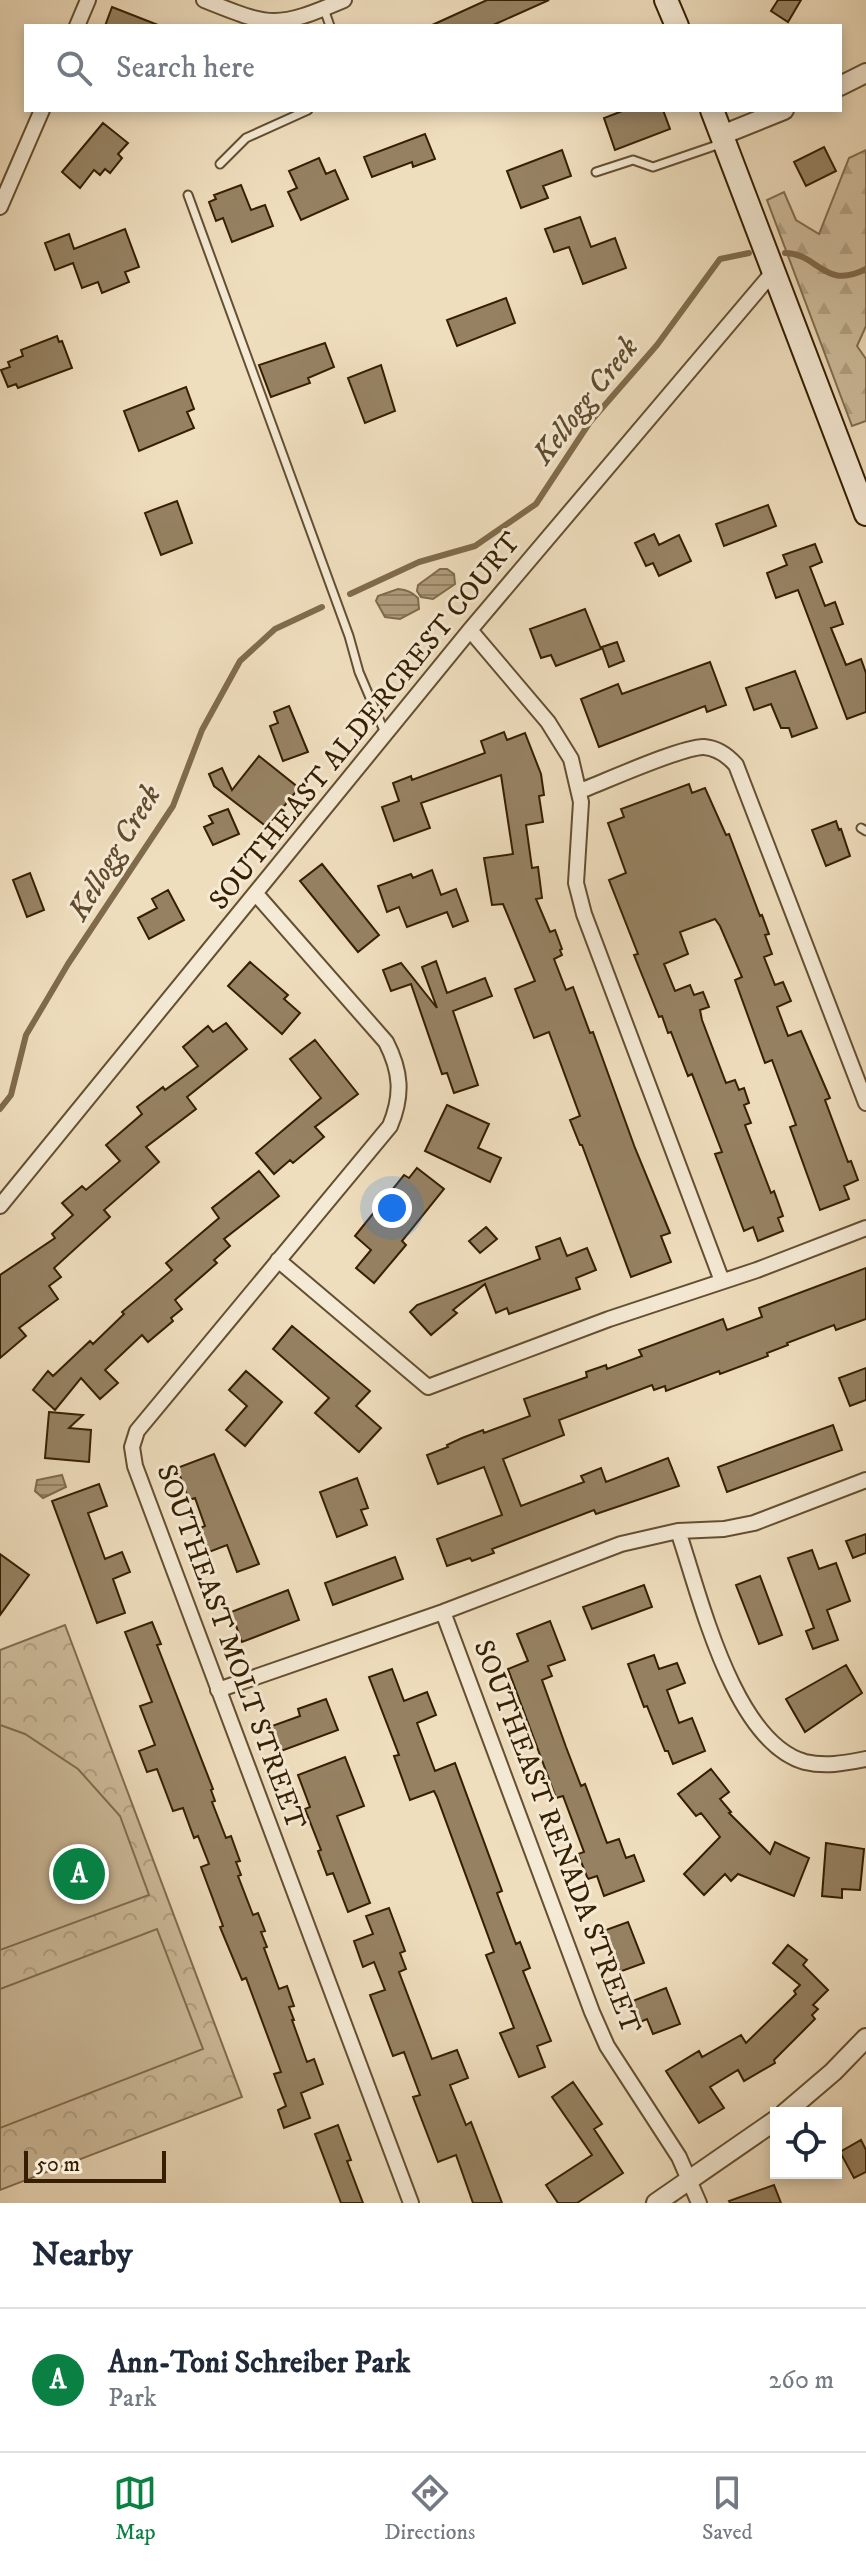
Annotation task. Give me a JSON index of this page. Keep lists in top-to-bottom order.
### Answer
{
  "streets": {
    "street": ["SOUTHEAST ALDERCREST COURT", "SOUTHEAST MOLT STREET", "SOUTHEAST RENADA STREET"]
  },
  "crossings": [
    ["SOUTHEAST ALDERCREST COURT", "SOUTHEAST MOLT STREET"]
  ],
  "water": ["Kellogg Creek"],
  "scale_bar": "50 m",
  "page": {
    "search": "Search here",
    "pins": "A",
    "scale": "50 m",
    "heading": "Nearby",
    "list": [
      {
        "mark": "A",
        "name": "Ann-Toni Schreiber Park",
        "note": "Park",
        "value": "260 m"
      }
    ],
    "nav": ["Map", "Directions", "Saved"]
  }
}
